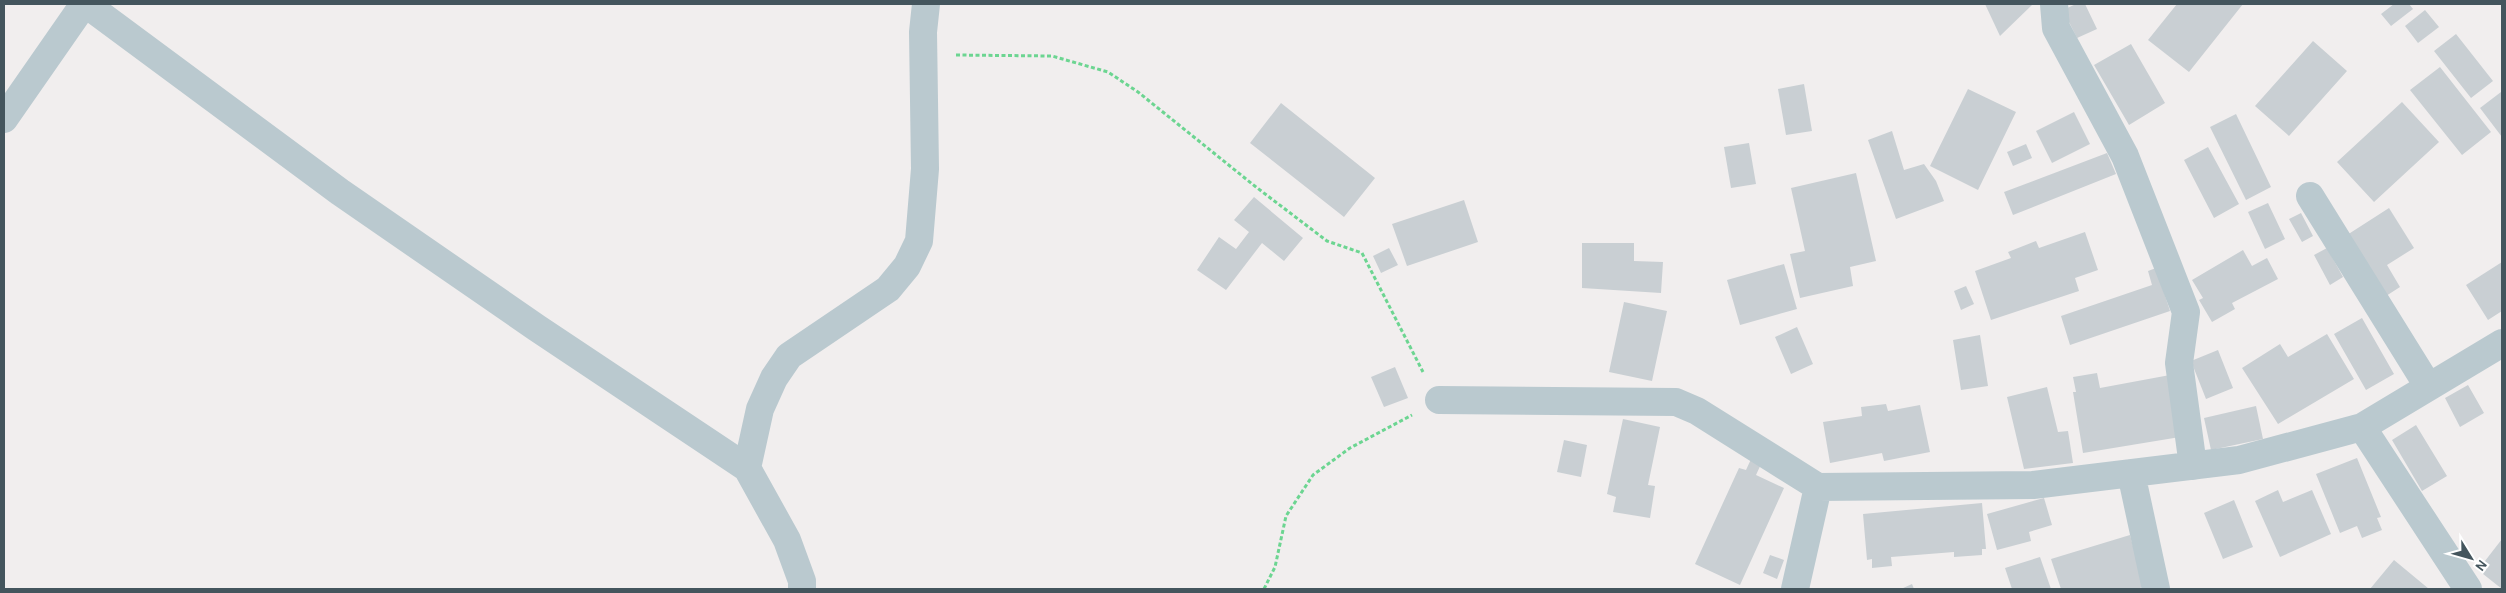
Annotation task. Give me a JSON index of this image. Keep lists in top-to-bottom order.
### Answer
{
  "north": "bottom right"
}
